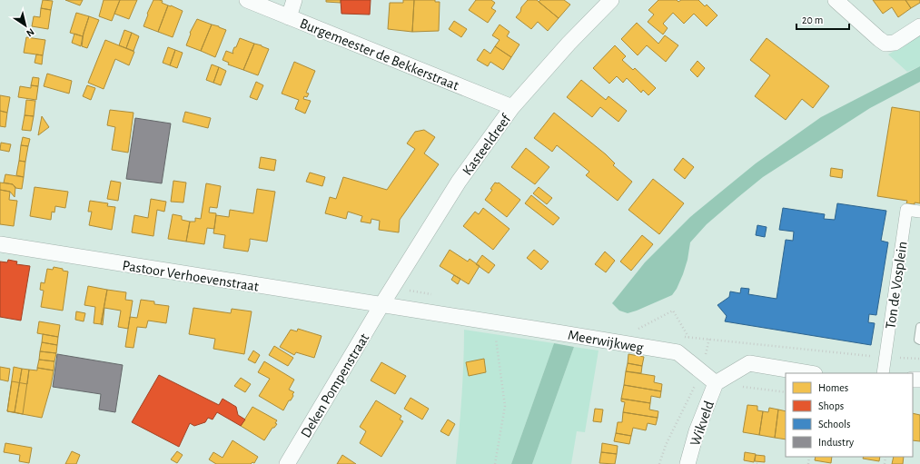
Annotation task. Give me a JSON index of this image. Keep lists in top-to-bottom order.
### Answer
{
  "streets": {
    "street": [
      "Burgemeester de Bekkerstraat",
      "Kasteeldreef",
      "Pastoor Verhoevenstraat",
      "Ton de Vosplein",
      "Meerwijkweg",
      "Deken Pompenstraat",
      "Wikveld"
    ]
  },
  "crossings": [
    ["Burgemeester de Bekkerstraat", "Kasteeldreef"],
    ["Kasteeldreef", "Pastoor Verhoevenstraat"],
    ["Kasteeldreef", "Meerwijkweg"],
    ["Kasteeldreef", "Deken Pompenstraat"],
    ["Pastoor Verhoevenstraat", "Meerwijkweg"],
    ["Pastoor Verhoevenstraat", "Deken Pompenstraat"],
    ["Meerwijkweg", "Deken Pompenstraat"],
    ["Meerwijkweg", "Wikveld"]
  ],
  "legend": [
    "Homes",
    "Shops",
    "Schools",
    "Industry"
  ],
  "scale_bar": "20 m",
  "north": "bottom right"
}
